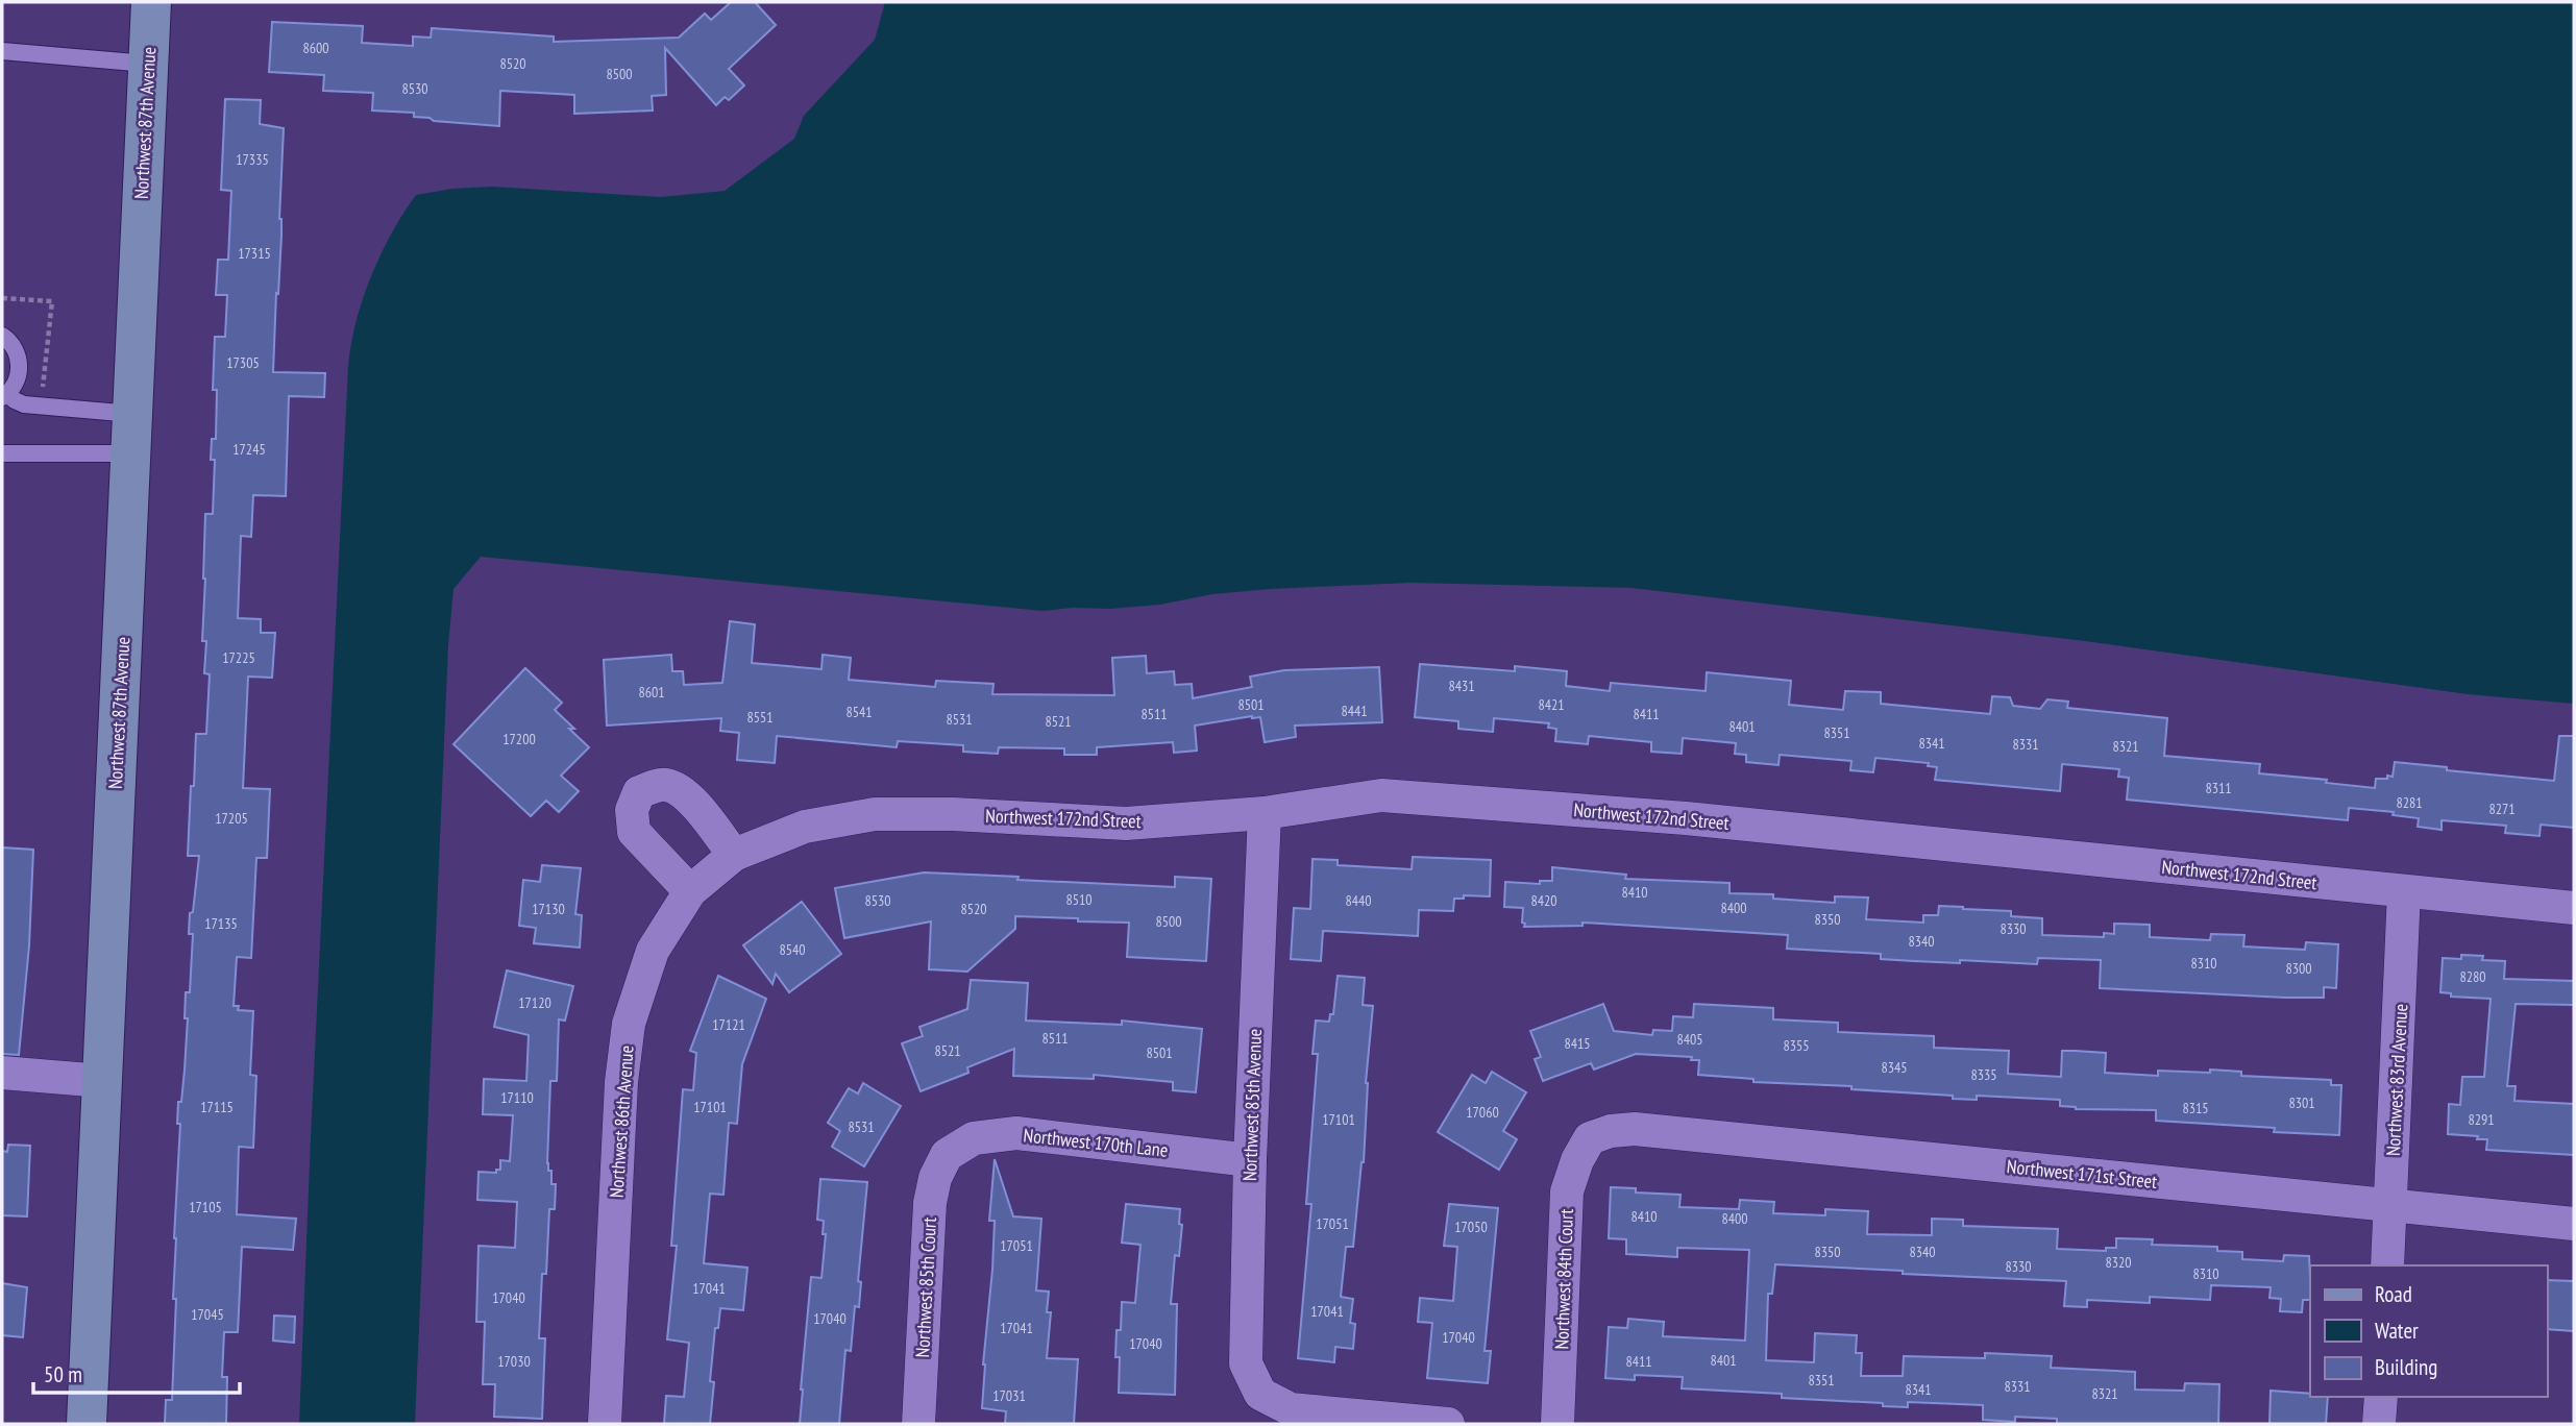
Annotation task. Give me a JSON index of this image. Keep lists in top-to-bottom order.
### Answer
{
  "streets": {
    "street": [
      "Northwest 87th Avenue",
      "Northwest 172nd Street",
      "Northwest 83rd Avenue",
      "Northwest 85th Avenue",
      "Northwest 86th Avenue",
      "Northwest 170th Lane",
      "Northwest 171st Street",
      "Northwest 84th Court",
      "Northwest 85th Court"
    ]
  },
  "crossings": [
    ["Northwest 172nd Street", "Northwest 83rd Avenue"],
    ["Northwest 172nd Street", "Northwest 85th Avenue"],
    ["Northwest 172nd Street", "Northwest 86th Avenue"],
    ["Northwest 83rd Avenue", "Northwest 171st Street"],
    ["Northwest 85th Avenue", "Northwest 170th Lane"],
    ["Northwest 170th Lane", "Northwest 85th Court"],
    ["Northwest 171st Street", "Northwest 84th Court"]
  ],
  "house_numbers": [
    "8600",
    "8520",
    "8500",
    "8530",
    "17335",
    "17315",
    "17305",
    "17245",
    "17225",
    "8431",
    "8601",
    "8501",
    "8421",
    "8441",
    "8541",
    "8511",
    "8411",
    "8551",
    "8531",
    "8521",
    "8401",
    "8351",
    "17200",
    "8341",
    "8331",
    "8321",
    "8311",
    "8281",
    "8271",
    "17205",
    "8410",
    "8510",
    "8530",
    "8440",
    "8420",
    "8400",
    "17130",
    "8520",
    "8350",
    "8500",
    "17135",
    "8330",
    "8340",
    "8540",
    "8310",
    "8300",
    "8280",
    "17120",
    "17121",
    "8511",
    "8405",
    "8415",
    "8355",
    "8521",
    "8501",
    "8345",
    "8335",
    "17110",
    "8301",
    "17115",
    "17101",
    "8315",
    "17060",
    "17101",
    "8291",
    "8531",
    "17105",
    "8410",
    "8400",
    "17051",
    "17050",
    "17051",
    "8350",
    "8340",
    "8320",
    "8330",
    "8310",
    "17041",
    "17040",
    "17041",
    "17045",
    "17040",
    "17041",
    "17040",
    "17040",
    "8401",
    "17030",
    "8411",
    "8351",
    "8331",
    "8341",
    "8321",
    "17031"
  ],
  "legend": ["Road", "Water", "Building"],
  "scale_bar": "50 m"
}
